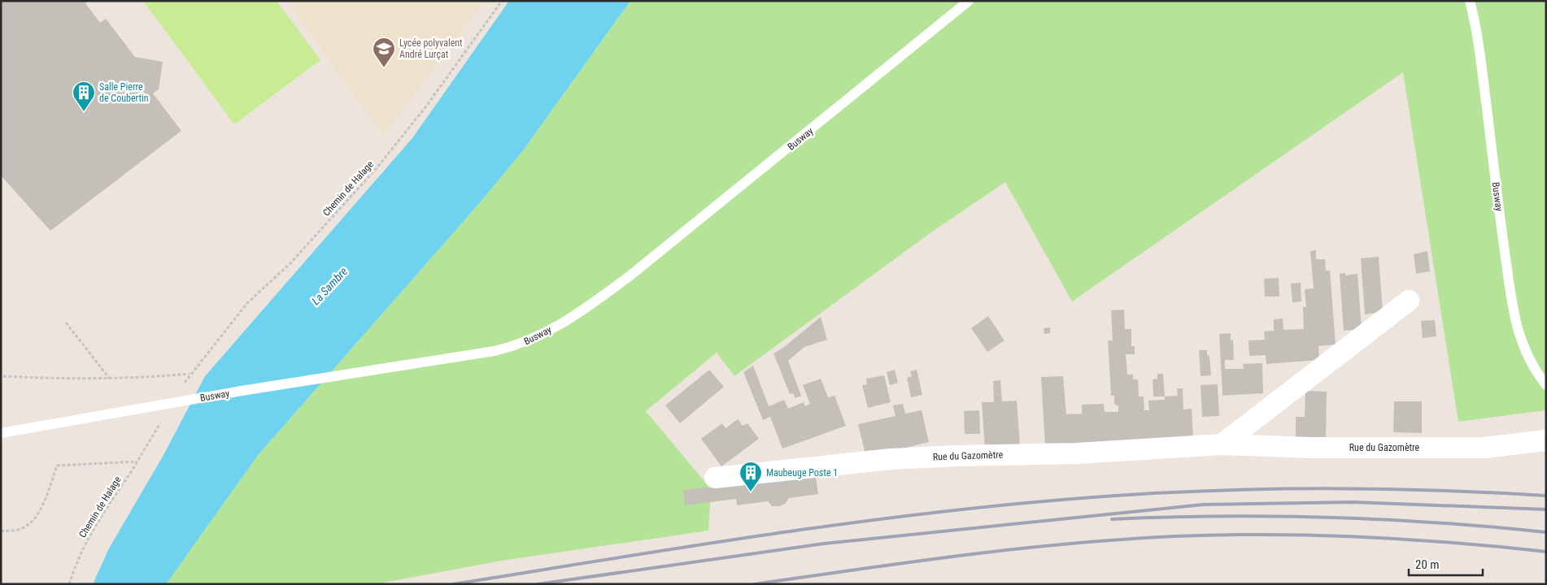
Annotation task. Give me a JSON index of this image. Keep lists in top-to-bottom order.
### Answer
{
  "streets": {
    "street": ["Rue du Gazomètre"],
    "lane": ["Busway"],
    "path": ["Chemin de Halage"]
  },
  "water": ["La Sambre"],
  "places": {
    "school or university": ["Lycée polyvalent André Lurçat"],
    "building": ["Salle Pierre de Coubertin", "Maubeuge Poste 1"]
  },
  "scale_bar": "20 m"
}
